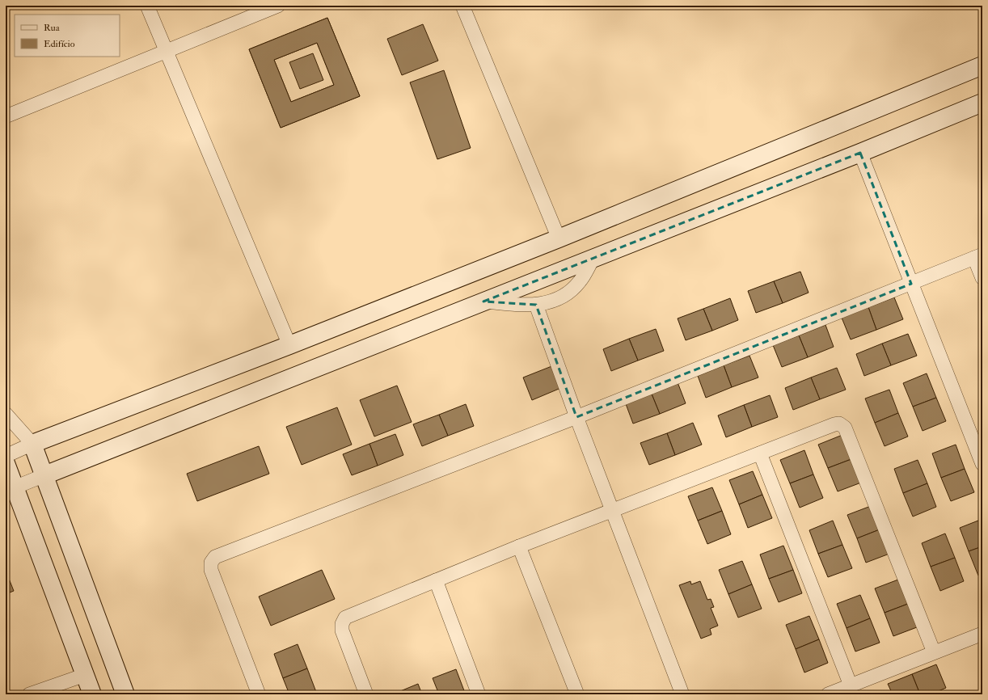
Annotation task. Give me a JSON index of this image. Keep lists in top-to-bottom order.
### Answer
{
  "legend": ["Rua", "Edifício"]
}
